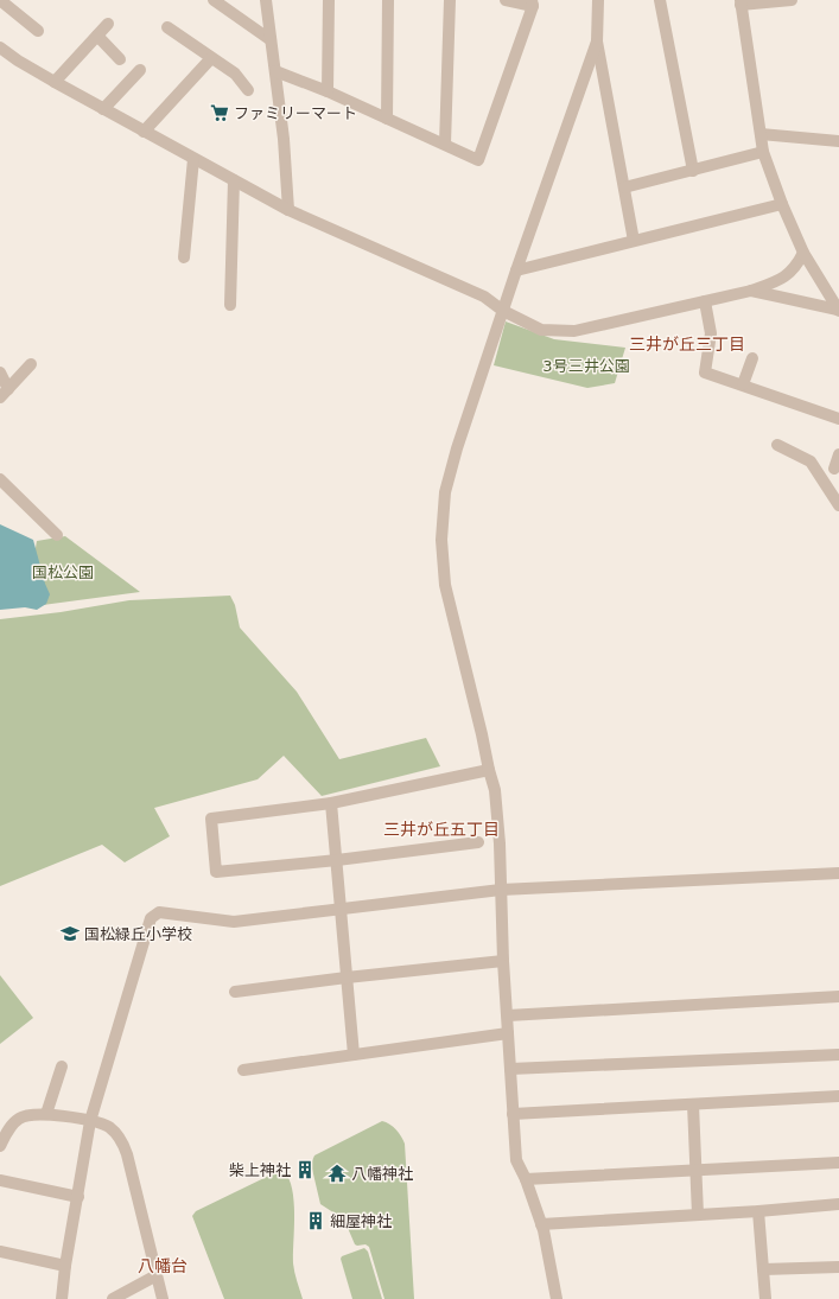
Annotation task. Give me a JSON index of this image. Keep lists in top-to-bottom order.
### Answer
{
  "districts": ["三井が丘三丁目", "三井が丘五丁目", "八幡台"],
  "parks": ["3号三井公園", "国松公園"],
  "places": {
    "supermarket": ["ファミリーマート"],
    "school or university": ["国松緑丘小学校"],
    "building": ["柴上神社", "細屋神社"],
    "temple": ["八幡神社"]
  }
}
